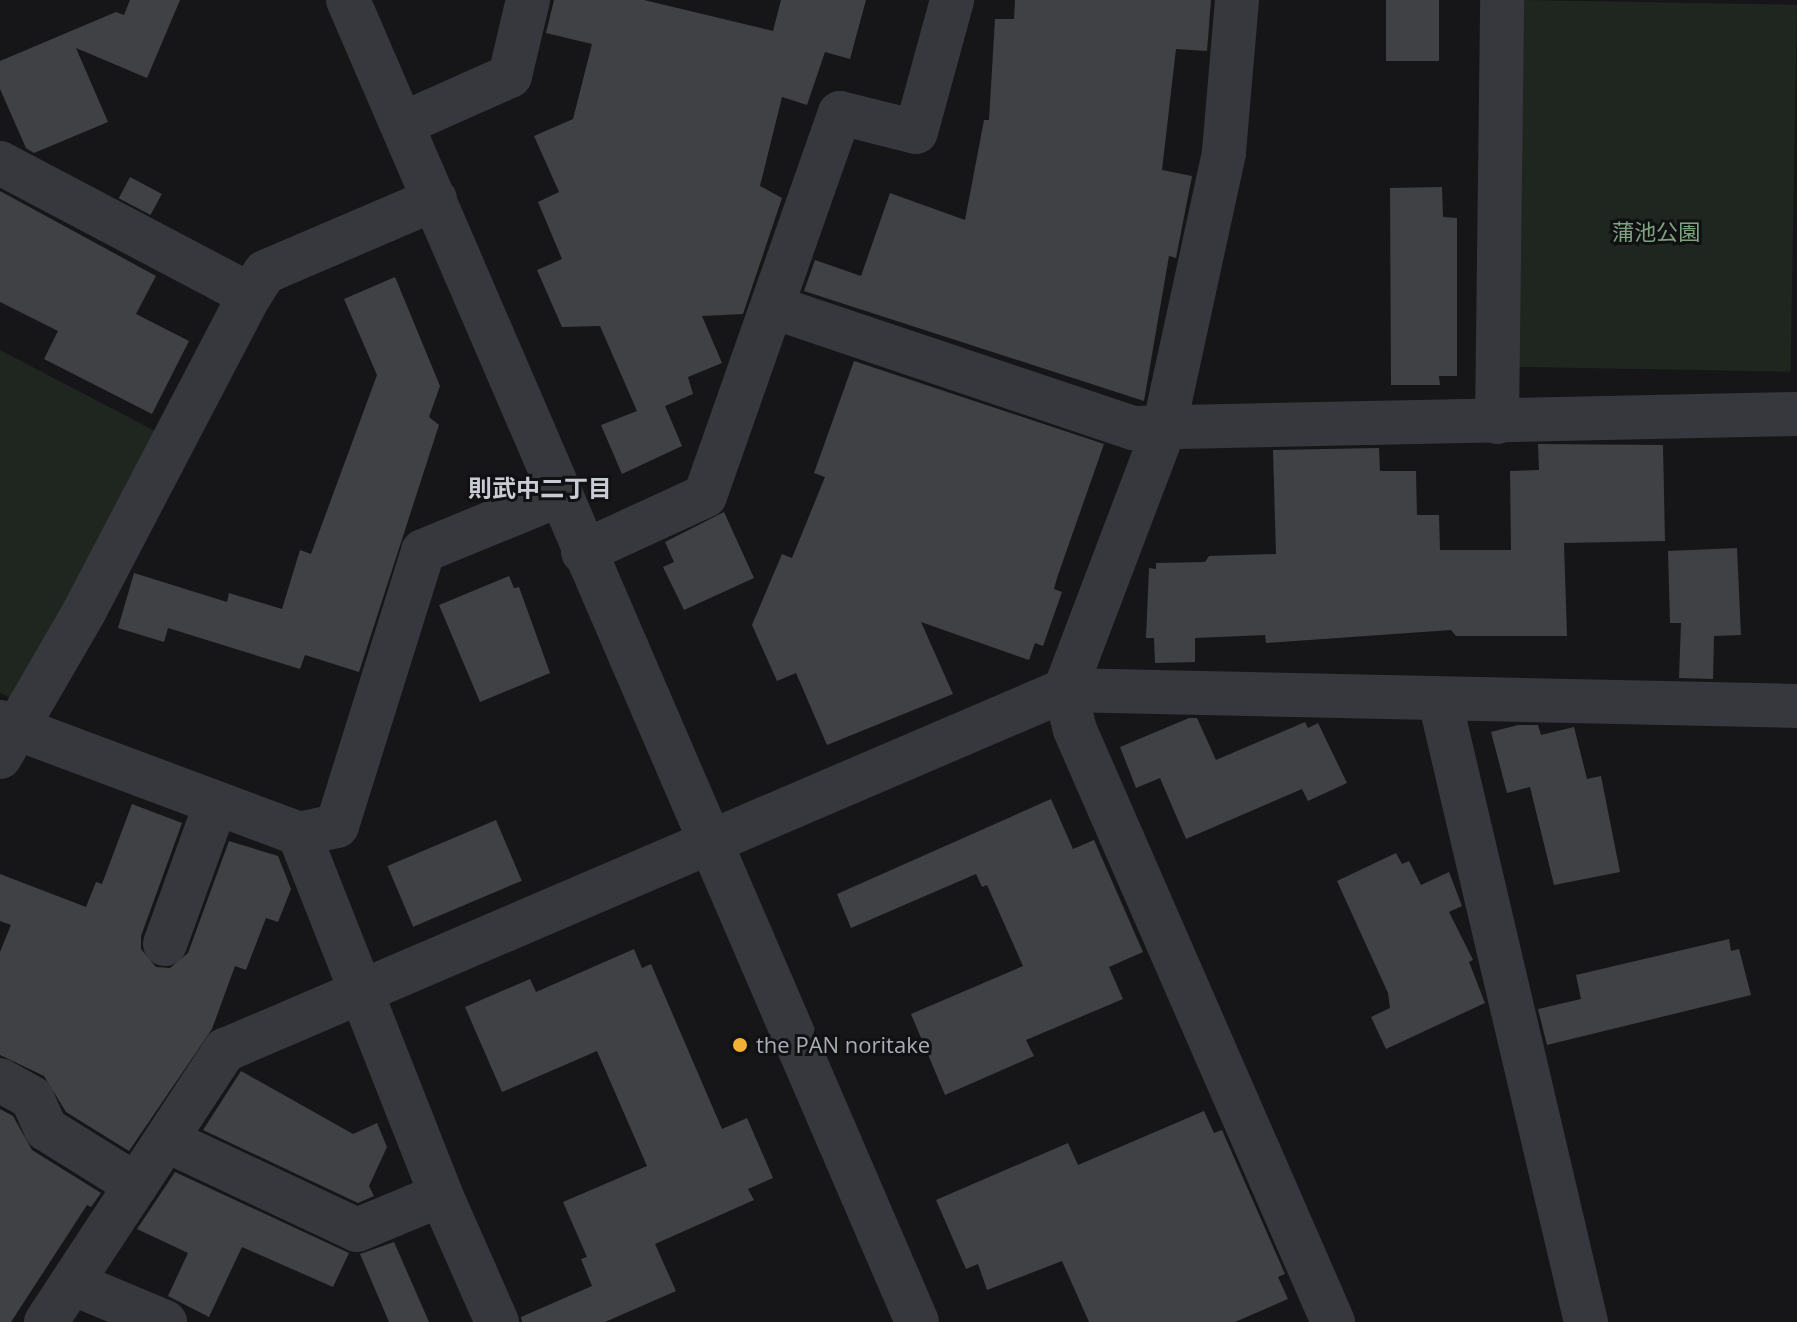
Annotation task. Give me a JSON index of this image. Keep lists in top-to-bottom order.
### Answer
{
  "districts": ["則武中二丁目"],
  "parks": ["蒲池公園"],
  "places": ["the PAN noritake"]
}
